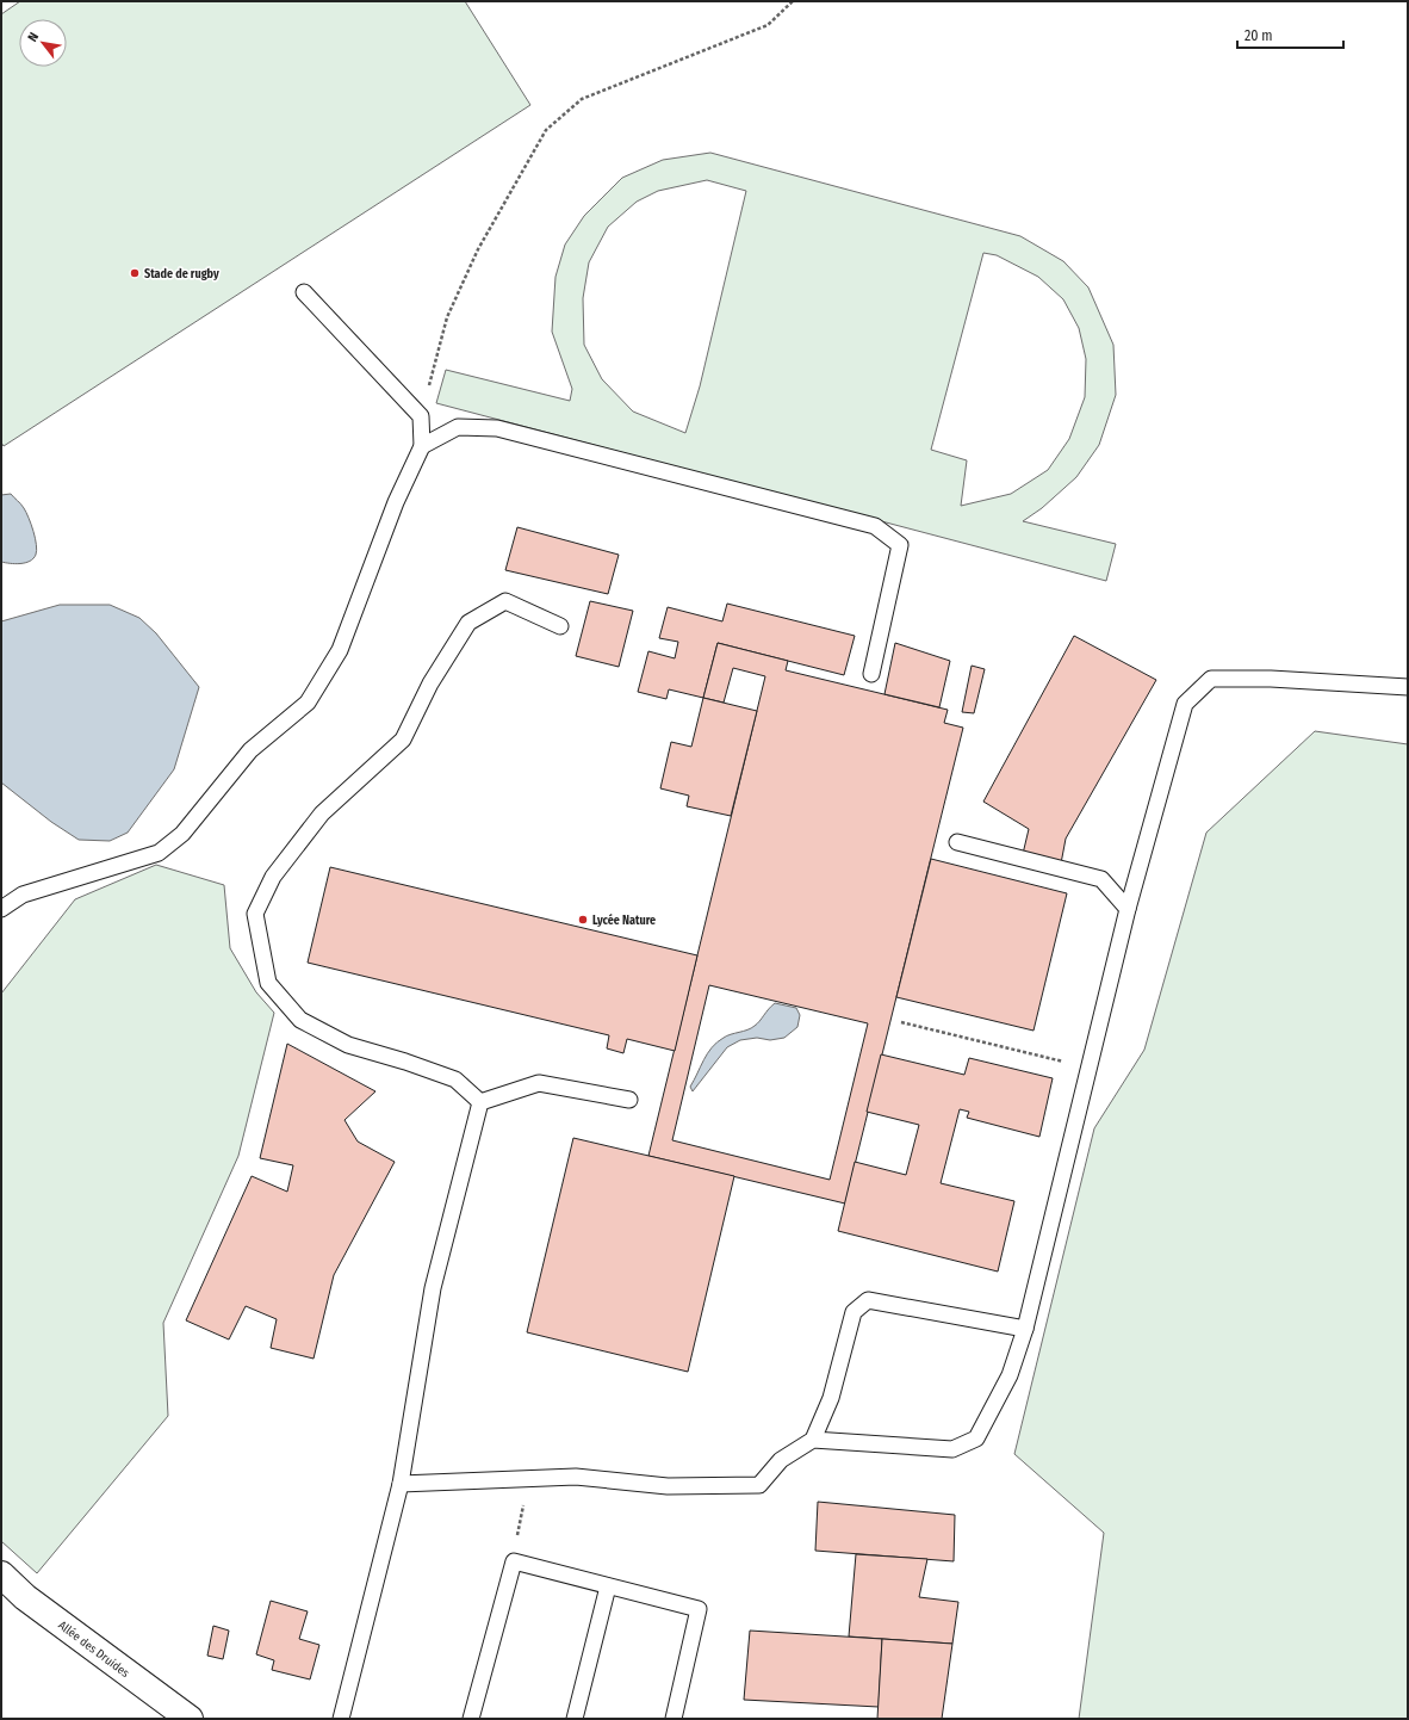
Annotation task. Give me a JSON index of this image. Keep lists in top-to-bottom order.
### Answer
{
  "streets": {
    "street": ["Allée des Druides"]
  },
  "places": ["Stade de rugby", "Lycée Nature"],
  "scale_bar": "20 m",
  "north": "top left"
}
